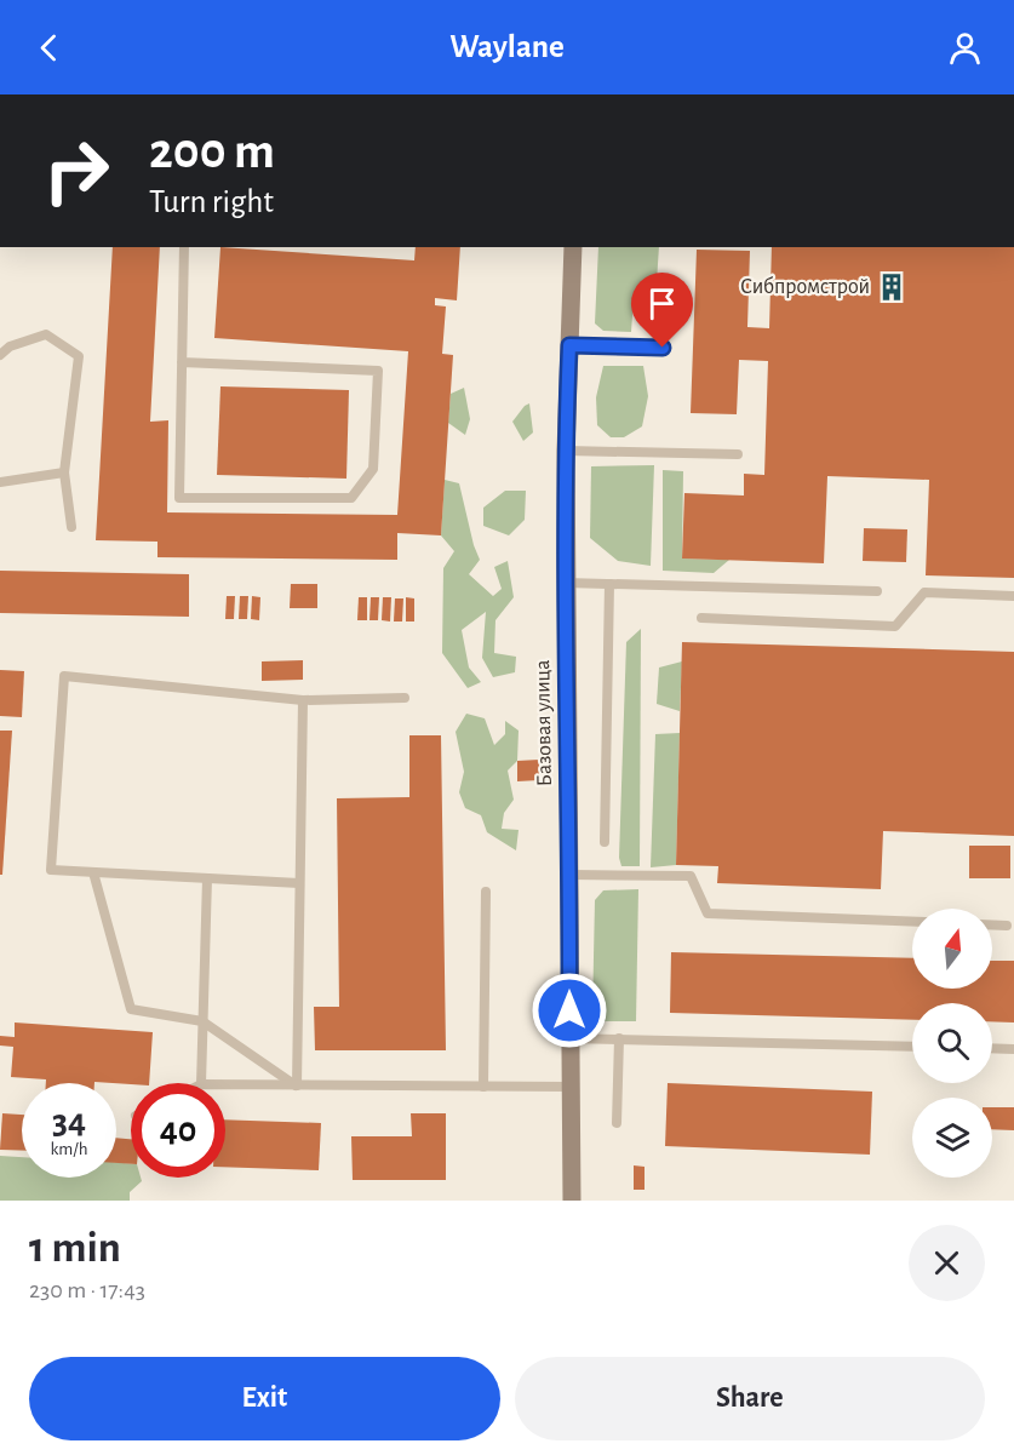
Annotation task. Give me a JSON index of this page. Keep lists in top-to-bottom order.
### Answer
{
  "streets": {
    "street": ["Базовая улица"]
  },
  "places": {
    "building": ["Сибпромстрой"]
  },
  "north": "top",
  "page": {
    "header": "Waylane",
    "turn": ["200 m", "Turn right"],
    "speed": "34 km/h",
    "limit": "40",
    "heading": ["1 min", "230 m · 17:43"],
    "buttons": ["Exit", "Share"]
  }
}
